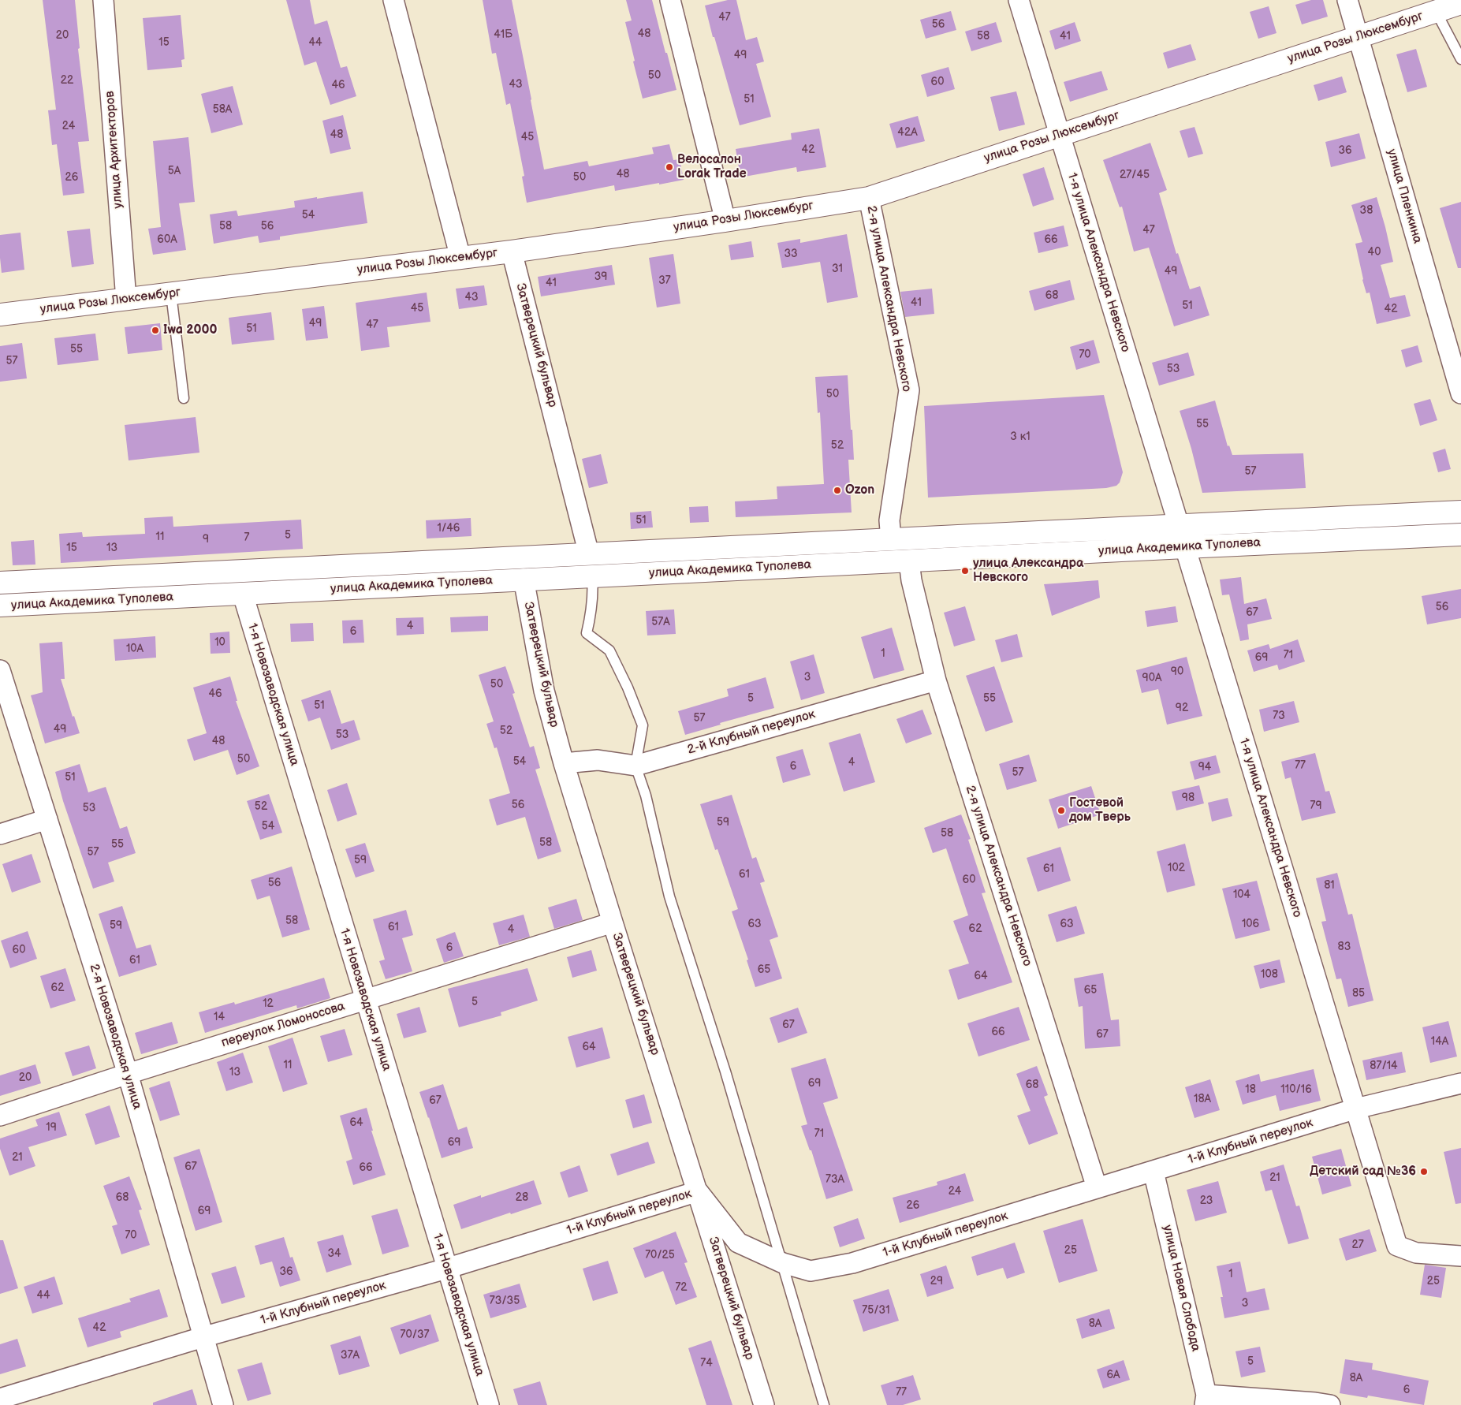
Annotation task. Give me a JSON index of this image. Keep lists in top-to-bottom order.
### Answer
{
  "streets": {
    "main road": ["улица Розы Люксембург", "улица Академика Туполева"],
    "street": [
      "улица Архитекторов",
      "улица Пленкина",
      "1-я улица Александра Невского",
      "2-я улица Александра Невского",
      "Затверецкий бульвар",
      "1-я Новозаводская улица",
      "2-й Клубный переулок",
      "переулок Ломоносова",
      "2-я Новозаводская улица",
      "1-й Клубный переулок",
      "улица Новая Слобода"
    ]
  },
  "crossings": [
    ["улица Розы Люксембург", "улица Архитекторов"],
    ["улица Розы Люксембург", "улица Пленкина"],
    ["улица Розы Люксембург", "1-я улица Александра Невского"],
    ["улица Розы Люксембург", "2-я улица Александра Невского"],
    ["улица Розы Люксембург", "Затверецкий бульвар"],
    ["1-я улица Александра Невского", "улица Академика Туполева"],
    ["1-я улица Александра Невского", "1-й Клубный переулок"],
    ["2-я улица Александра Невского", "улица Академика Туполева"],
    ["2-я улица Александра Невского", "2-й Клубный переулок"],
    ["2-я улица Александра Невского", "1-й Клубный переулок"],
    ["Затверецкий бульвар", "улица Академика Туполева"],
    ["Затверецкий бульвар", "2-й Клубный переулок"],
    ["Затверецкий бульвар", "переулок Ломоносова"],
    ["Затверецкий бульвар", "1-й Клубный переулок"],
    ["улица Академика Туполева", "1-я Новозаводская улица"],
    ["1-я Новозаводская улица", "переулок Ломоносова"],
    ["1-я Новозаводская улица", "1-й Клубный переулок"],
    ["переулок Ломоносова", "2-я Новозаводская улица"],
    ["2-я Новозаводская улица", "1-й Клубный переулок"],
    ["1-й Клубный переулок", "улица Новая Слобода"]
  ],
  "places": [
    "Велосалон Lorak Trade",
    "Iwa 2000",
    "Ozon",
    "улица Александра Невского",
    "Гостевой дом Тверь",
    "Детский сад №36"
  ],
  "house_numbers": [
    "47",
    "56",
    "48",
    "41Б",
    "20",
    "58",
    "41",
    "15",
    "44",
    "49",
    "50",
    "22",
    "60",
    "43",
    "46",
    "51",
    "58А",
    "24",
    "42А",
    "48",
    "45",
    "42",
    "36",
    "5А",
    "48",
    "27/45",
    "26",
    "50",
    "38",
    "54",
    "58",
    "56",
    "47",
    "60А",
    "66",
    "40",
    "33",
    "31",
    "49",
    "39",
    "37",
    "41",
    "68",
    "43",
    "41",
    "51",
    "45",
    "42",
    "49",
    "47",
    "51",
    "55",
    "70",
    "57",
    "53",
    "50",
    "55",
    "3 к1",
    "52",
    "57",
    "51",
    "1/46",
    "5",
    "11",
    "7",
    "9",
    "15",
    "13",
    "56",
    "67",
    "57А",
    "4",
    "6",
    "10",
    "10А",
    "1",
    "71",
    "69",
    "90",
    "3",
    "90А",
    "50",
    "46",
    "5",
    "55",
    "51",
    "92",
    "73",
    "57",
    "49",
    "52",
    "53",
    "48",
    "50",
    "54",
    "4",
    "77",
    "6",
    "94",
    "57",
    "51",
    "98",
    "56",
    "79",
    "52",
    "53",
    "59",
    "54",
    "58",
    "58",
    "55",
    "57",
    "59",
    "102",
    "61",
    "61",
    "60",
    "56",
    "81",
    "104",
    "58",
    "63",
    "63",
    "106",
    "59",
    "61",
    "62",
    "4",
    "83",
    "6",
    "60",
    "61",
    "65",
    "108",
    "64",
    "62",
    "65",
    "85",
    "5",
    "12",
    "14",
    "67",
    "66",
    "67",
    "14А",
    "64",
    "11",
    "87/14",
    "13",
    "20",
    "69",
    "68",
    "18",
    "110/16",
    "18А",
    "67",
    "64",
    "19",
    "71",
    "69",
    "21",
    "67",
    "66",
    "21",
    "73А",
    "24",
    "68",
    "28",
    "23",
    "26",
    "69",
    "70",
    "27",
    "25",
    "34",
    "70/25",
    "36",
    "1",
    "29",
    "25",
    "72",
    "44",
    "73/35",
    "3",
    "75/31",
    "8А",
    "42",
    "70/37",
    "37А",
    "5",
    "74",
    "6А",
    "8А",
    "6",
    "77"
  ]
}
